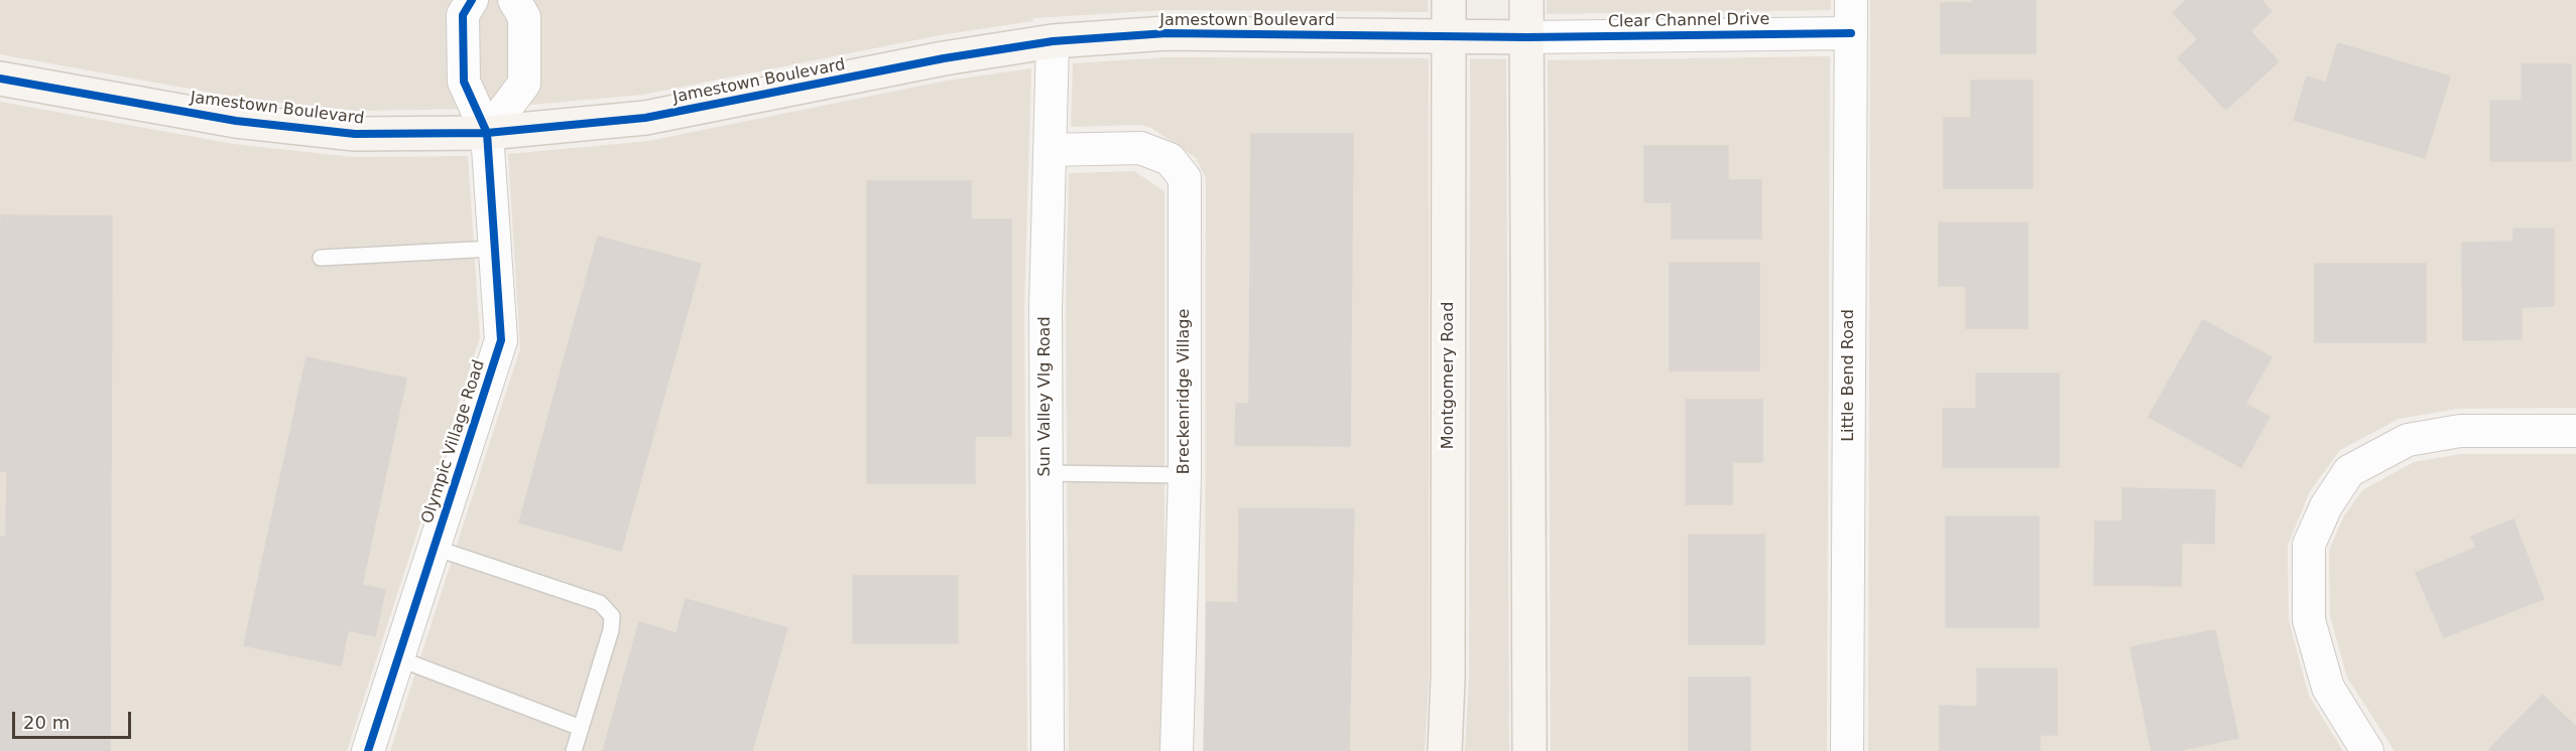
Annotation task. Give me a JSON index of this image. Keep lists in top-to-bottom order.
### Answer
{
  "streets": {
    "street": [
      "Jamestown Boulevard",
      "Clear Channel Drive",
      "Montgomery Road",
      "Little Bend Road",
      "Breckenridge Village",
      "Sun Valley Vlg Road",
      "Olympic Village Road"
    ]
  },
  "crossings": [
    ["Jamestown Boulevard", "Clear Channel Drive"],
    ["Jamestown Boulevard", "Montgomery Road"],
    ["Jamestown Boulevard", "Sun Valley Vlg Road"],
    ["Jamestown Boulevard", "Olympic Village Road"],
    ["Clear Channel Drive", "Little Bend Road"],
    ["Breckenridge Village", "Sun Valley Vlg Road"]
  ],
  "scale_bar": "20 m"
}
